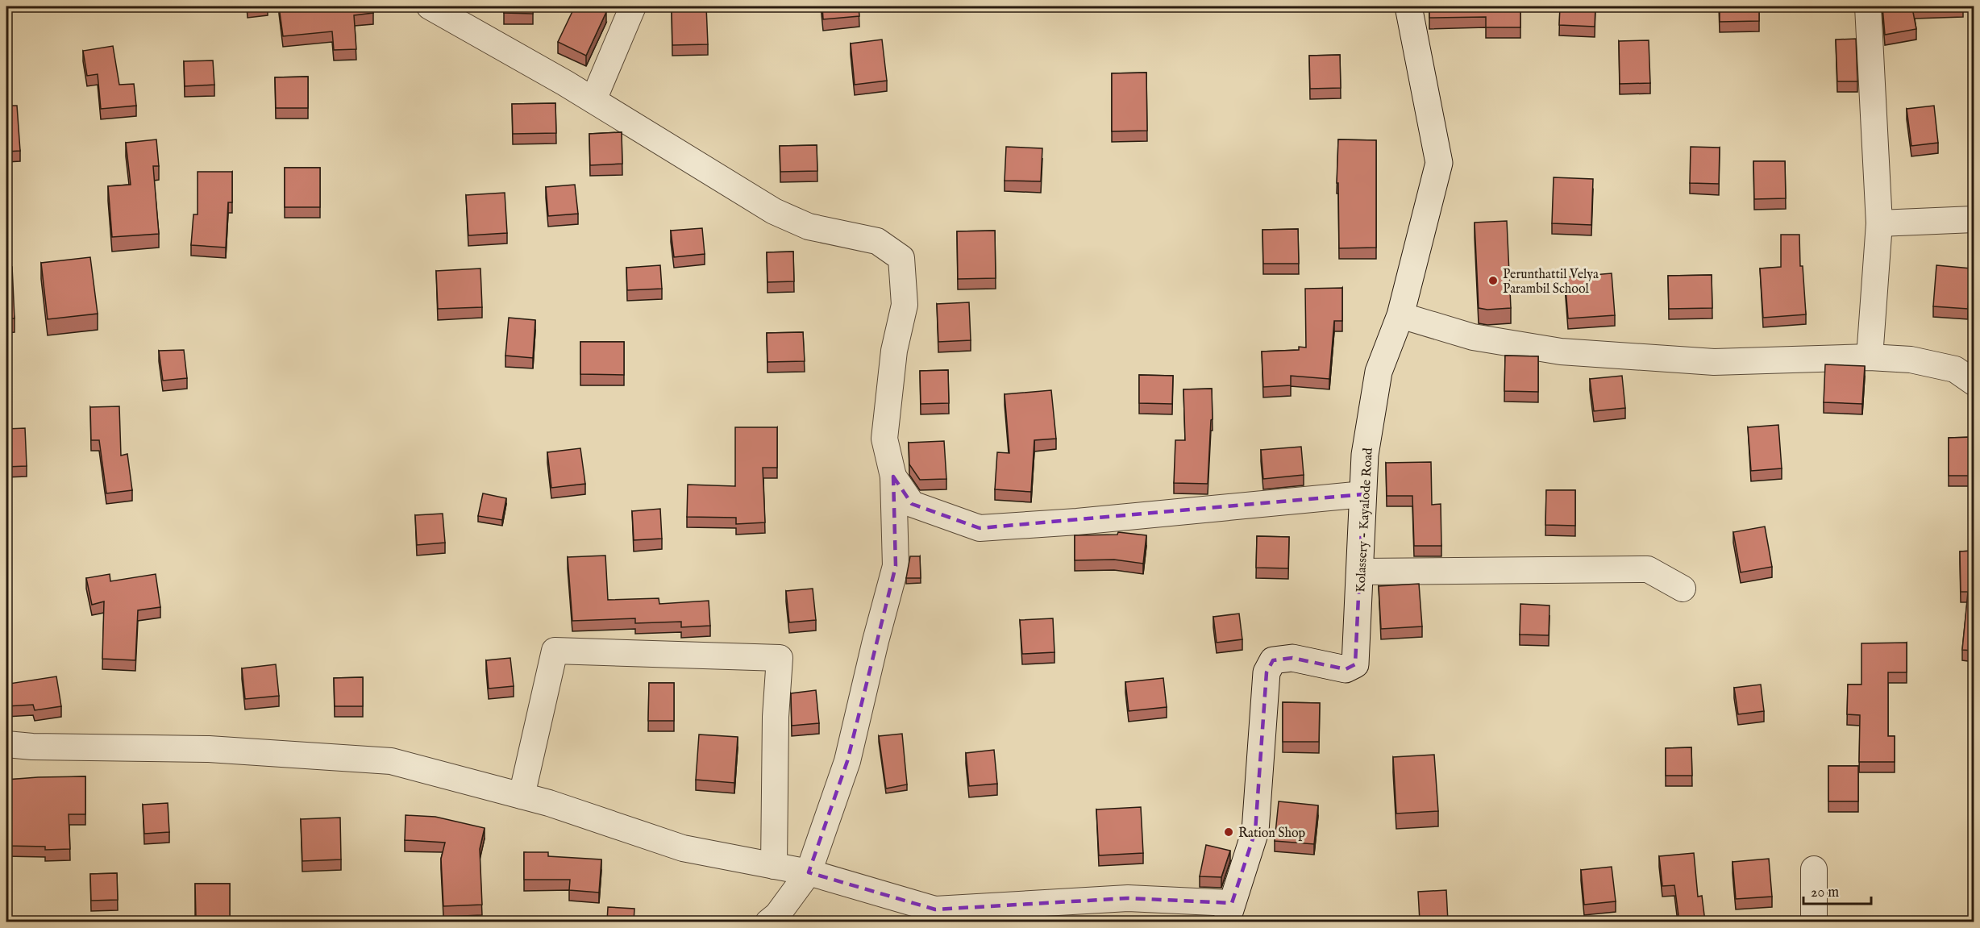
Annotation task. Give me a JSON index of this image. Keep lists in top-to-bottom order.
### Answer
{
  "streets": {
    "main road": ["Kolassery - Kayalode Road"]
  },
  "places": ["Perunthattil Velya Parambil School", "Ration Shop"],
  "scale_bar": "20 m"
}
